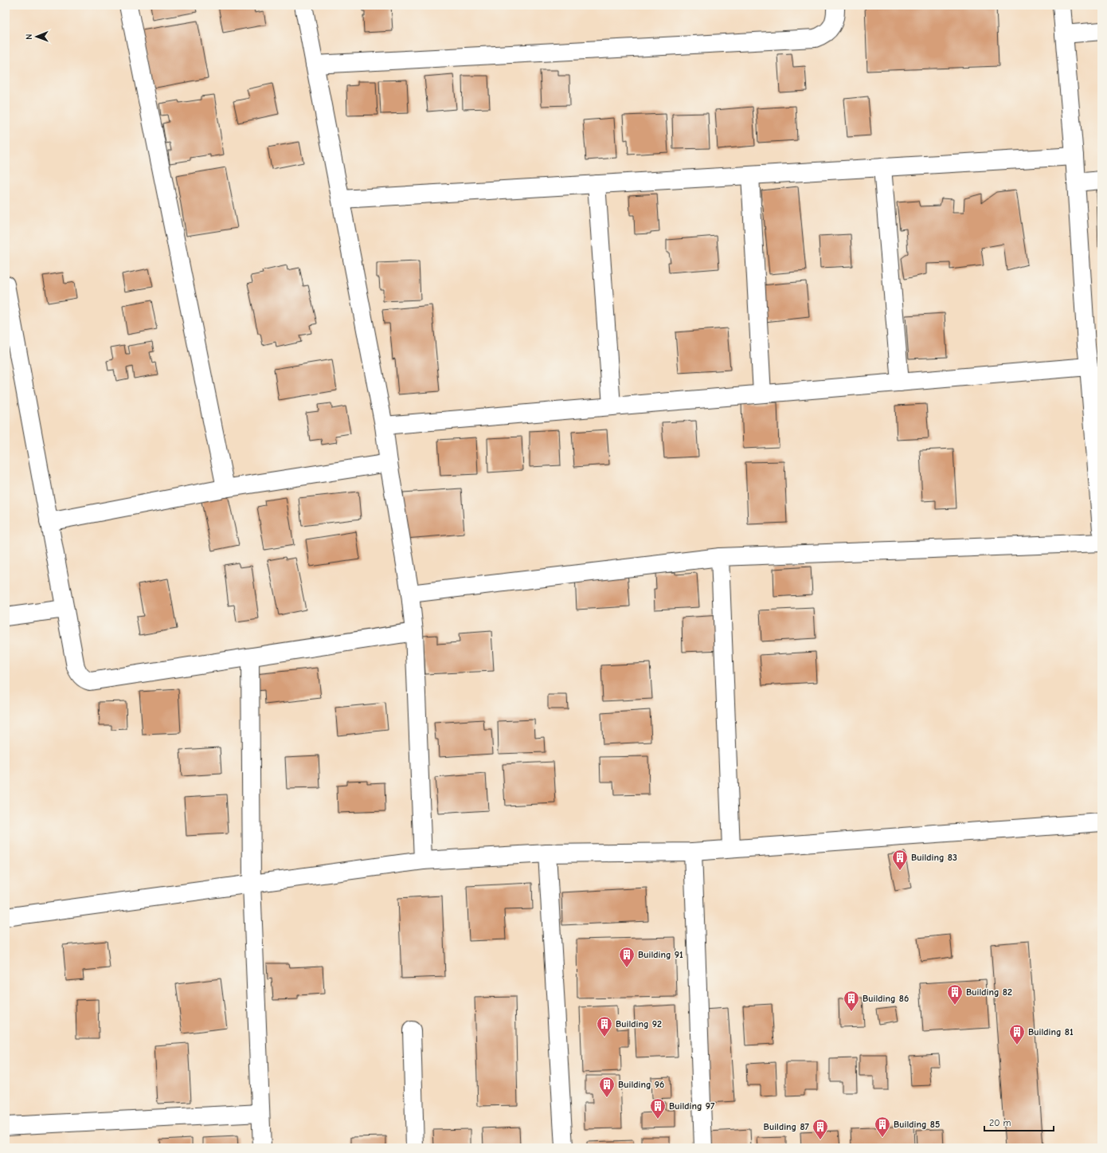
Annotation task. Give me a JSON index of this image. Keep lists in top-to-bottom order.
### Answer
{
  "places": {
    "building": [
      "Building 83",
      "Building 91",
      "Building 82",
      "Building 86",
      "Building 92",
      "Building 81",
      "Building 96",
      "Building 97",
      "Building 85",
      "Building 87"
    ]
  },
  "scale_bar": "20 m",
  "north": "left"
}
